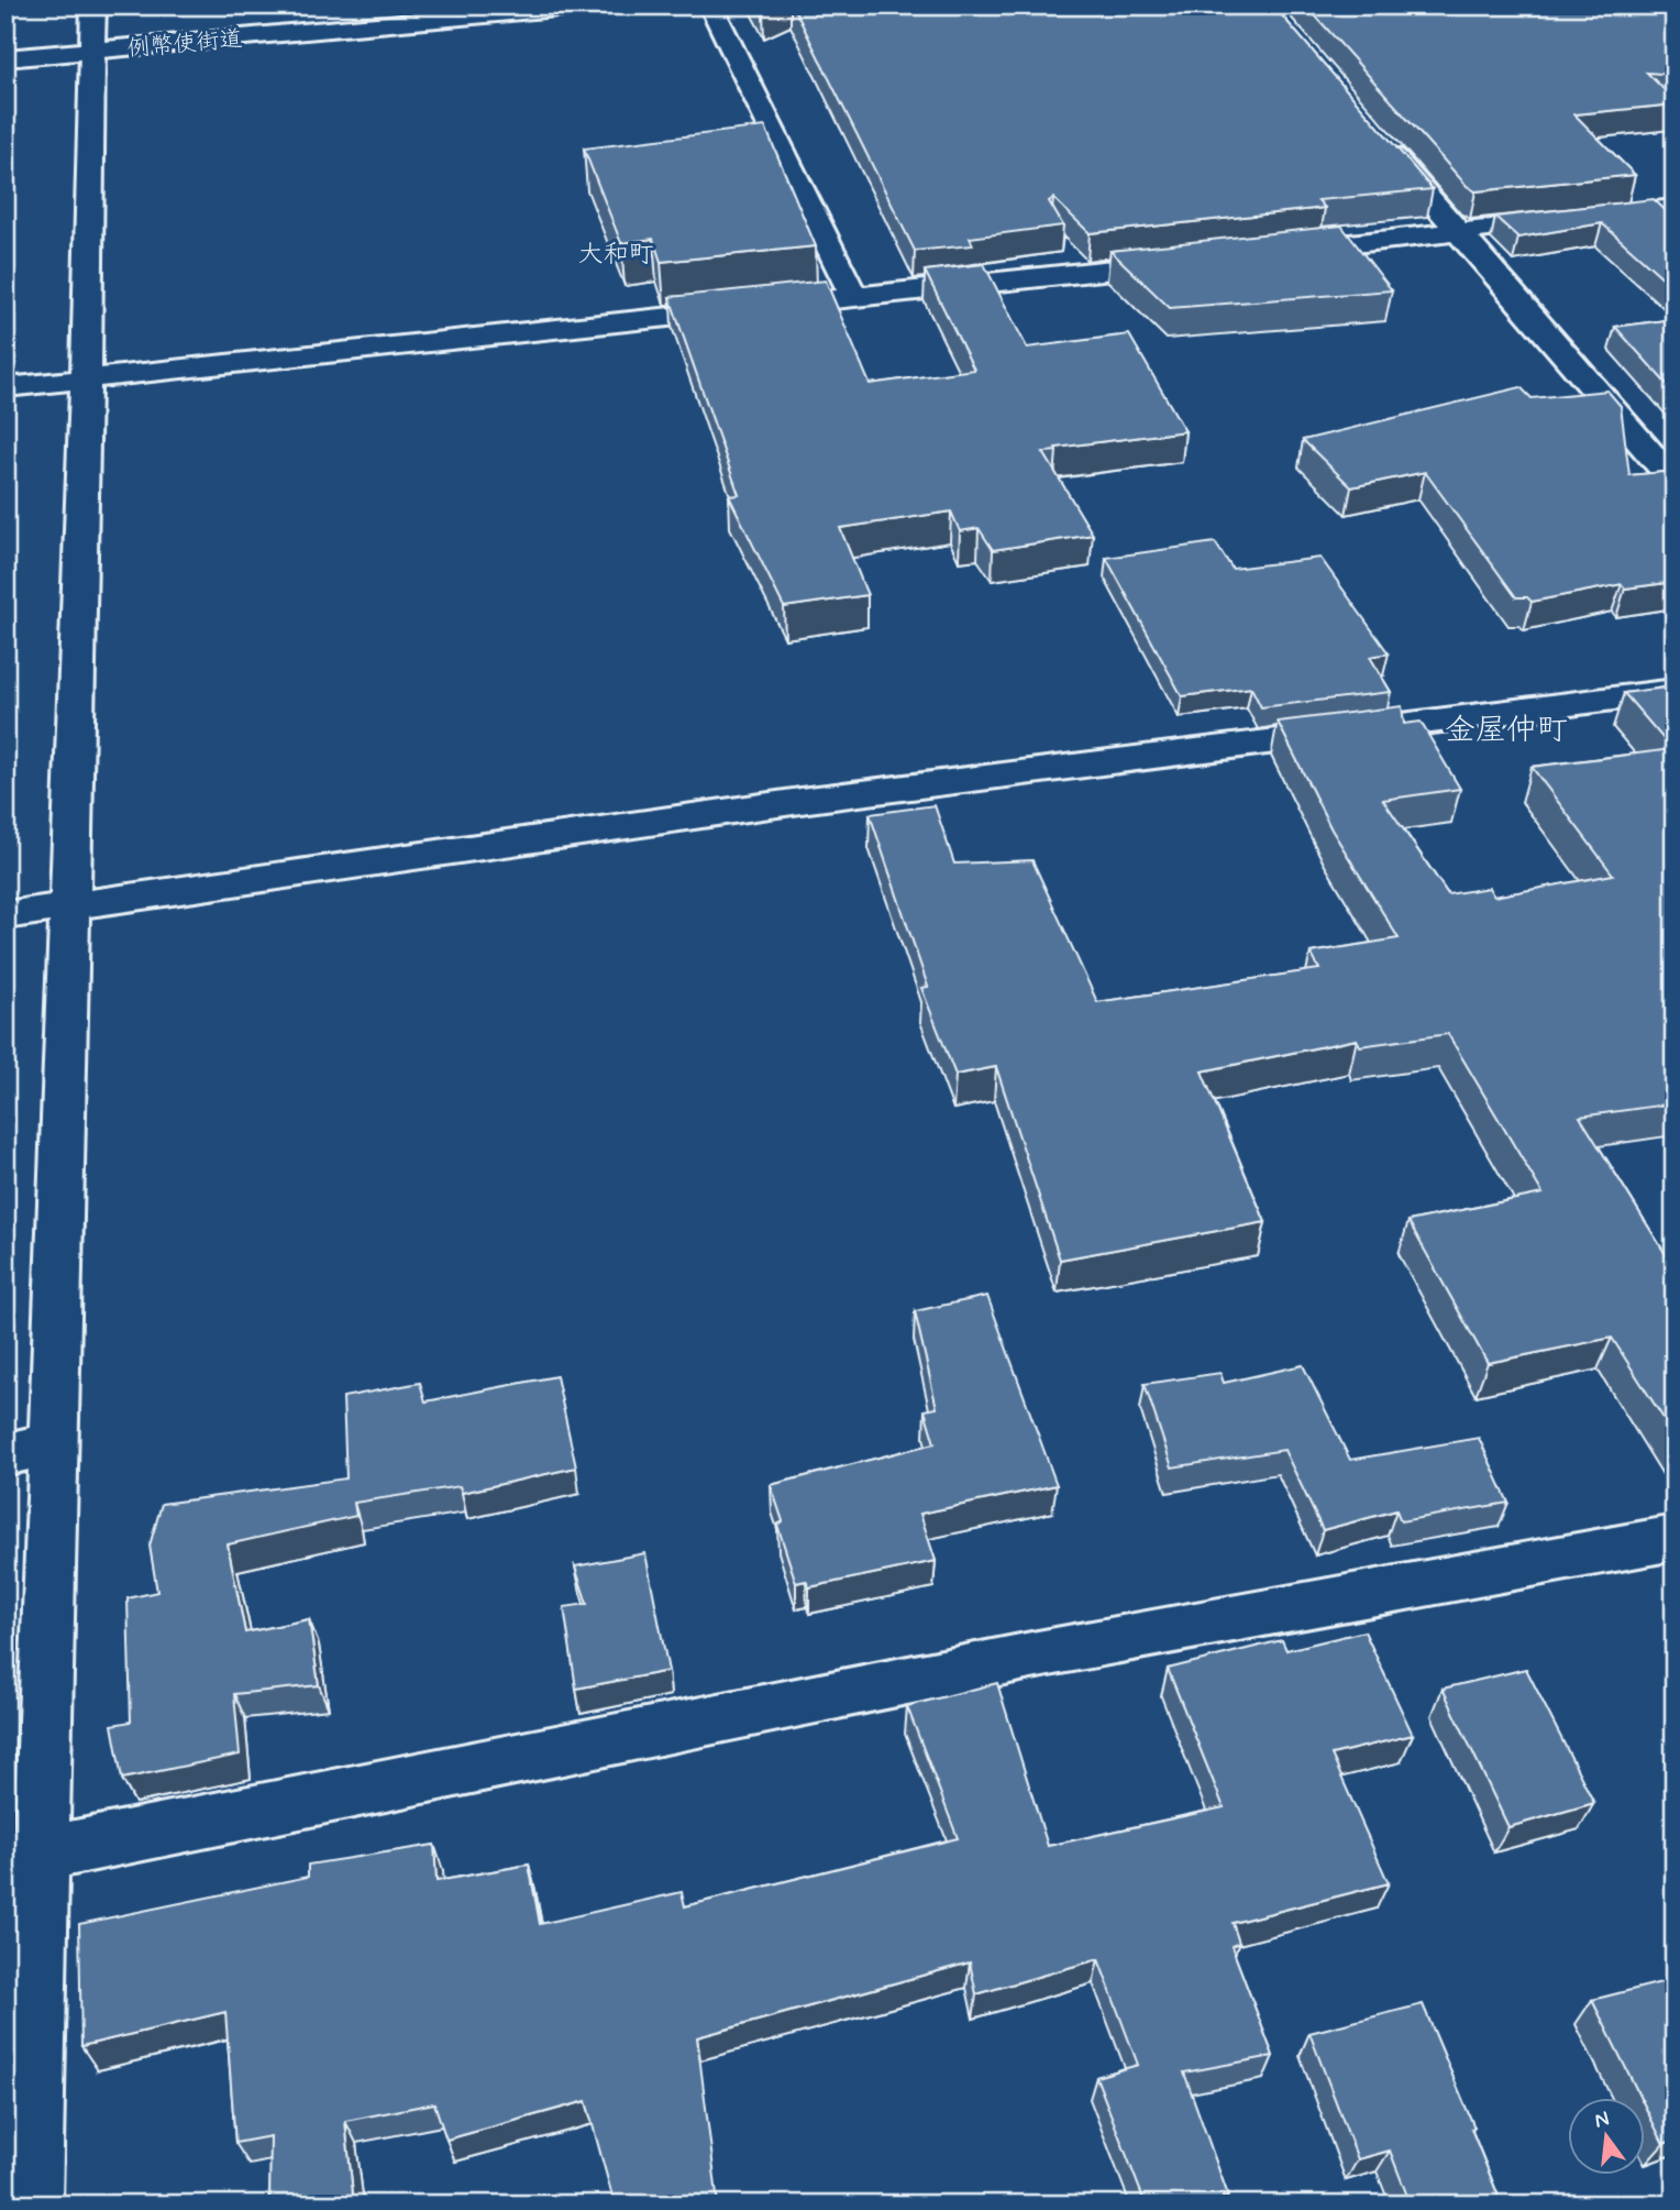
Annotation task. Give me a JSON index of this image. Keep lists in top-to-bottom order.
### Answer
{
  "streets": {
    "street": ["例幣使街道"]
  },
  "districts": ["大和町", "金屋仲町"],
  "north": "top"
}
